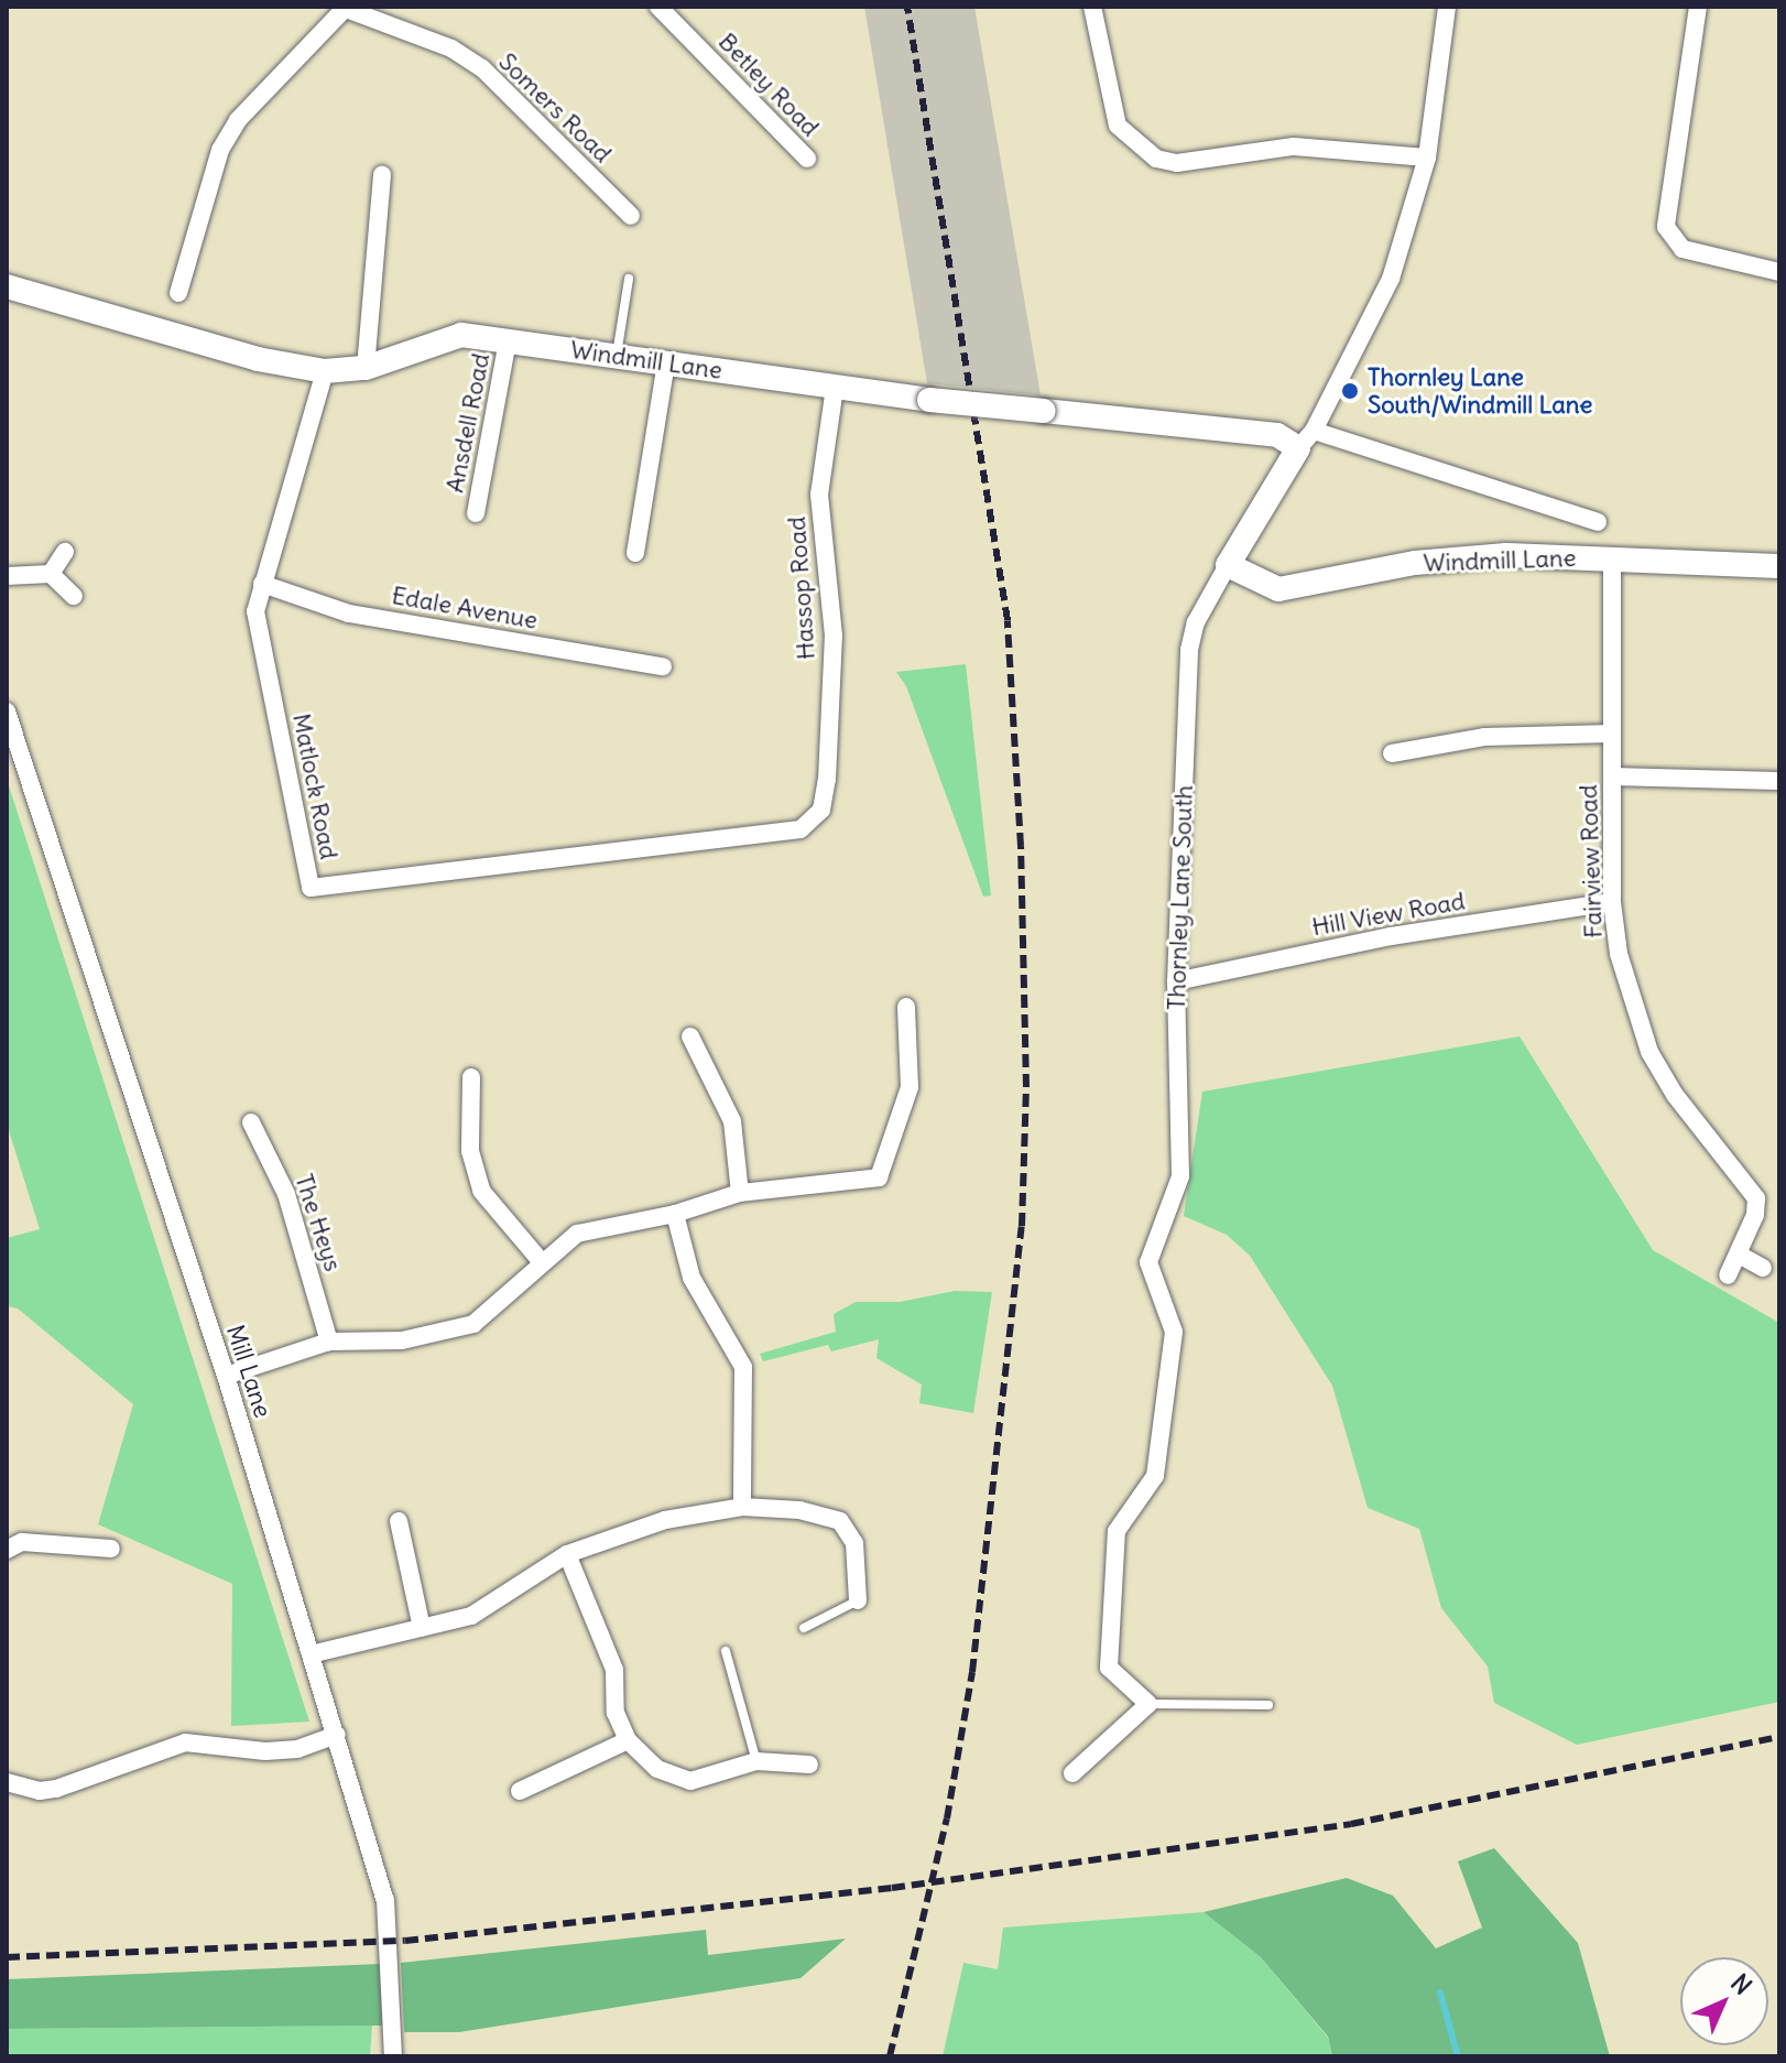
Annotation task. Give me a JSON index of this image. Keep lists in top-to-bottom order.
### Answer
{
  "streets": {
    "street": [
      "Betley Road",
      "Somers Road",
      "Windmill Lane",
      "Ansdell Road",
      "Hassop Road",
      "Edale Avenue",
      "Matlock Road",
      "Fairview Road",
      "Thornley Lane South",
      "Hill View Road",
      "The Heys",
      "Mill Lane"
    ]
  },
  "crossings": [
    ["Windmill Lane", "Ansdell Road"],
    ["Windmill Lane", "Hassop Road"],
    ["Windmill Lane", "Matlock Road"],
    ["Windmill Lane", "Fairview Road"],
    ["Windmill Lane", "Thornley Lane South"],
    ["Hassop Road", "Matlock Road"],
    ["Edale Avenue", "Matlock Road"],
    ["Fairview Road", "Hill View Road"],
    ["Thornley Lane South", "Hill View Road"]
  ],
  "places": ["Thornley Lane South/Windmill Lane"],
  "north": "top right"
}
